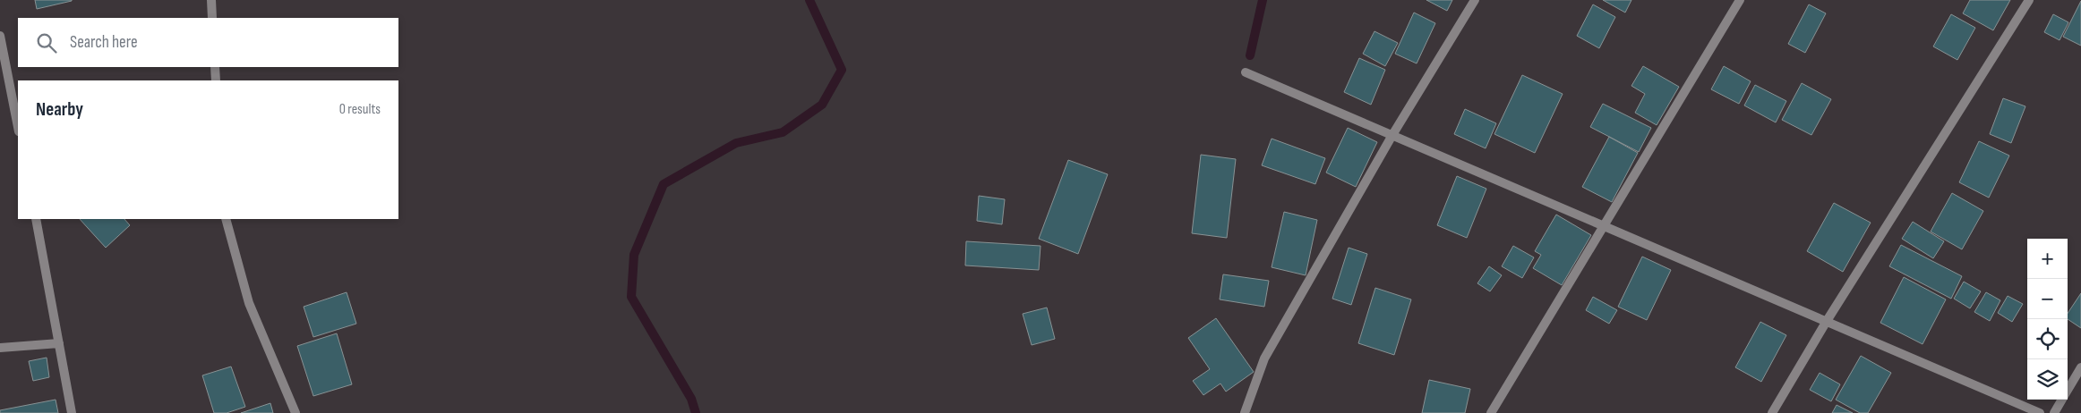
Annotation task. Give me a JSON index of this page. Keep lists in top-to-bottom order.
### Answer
{
  "page": {
    "search": "Search here",
    "heading": ["Nearby", "0 results"],
    "map_buttons": ["+", "−"]
  }
}
